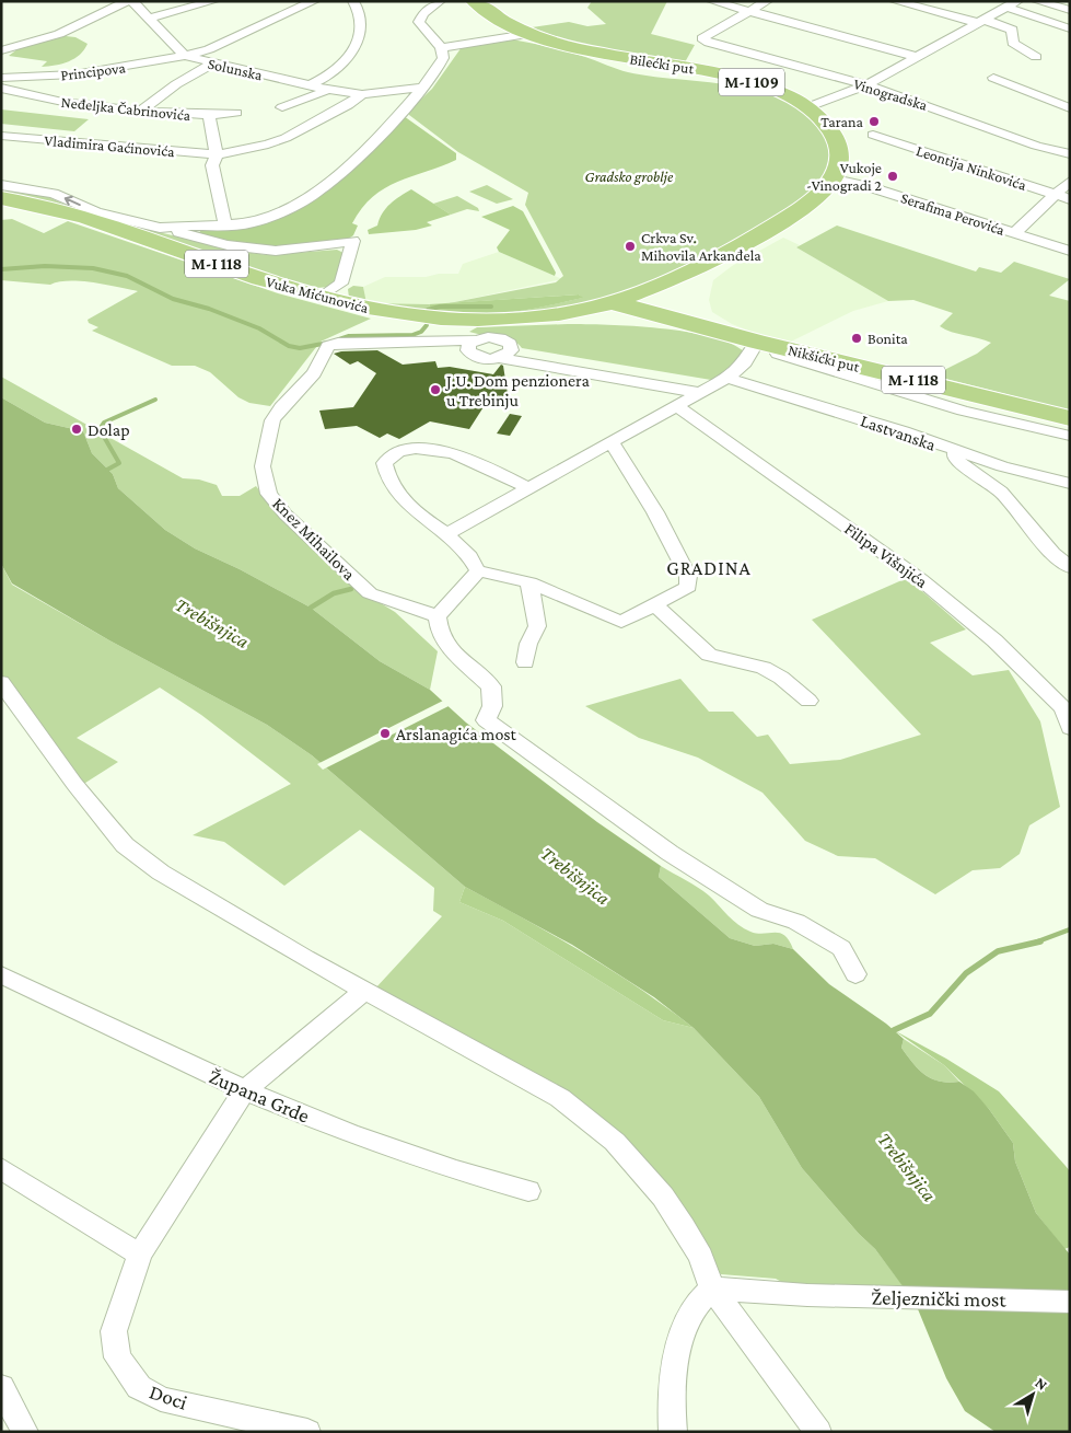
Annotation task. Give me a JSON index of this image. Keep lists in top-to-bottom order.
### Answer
{
  "streets": {
    "main road": [
      "Bilećki put",
      "M-I 109",
      "M-I 118",
      "Vuka Mićunovića",
      "Nikšićki put"
    ],
    "street": [
      "Solunska",
      "Principova",
      "Vinogradska",
      "Neđeljka Čabrinovića",
      "Vladimira Gaćinovića",
      "Leontija Ninkovića",
      "Serafima Perovića",
      "Lastvanska",
      "Knez Mihailova",
      "Filipa Višnjića",
      "Župana Grde",
      "Željeznički most",
      "Doci"
    ]
  },
  "crossings": [
    ["Bilećki put", "Serafima Perovića"],
    ["Solunska", "Principova"],
    ["Solunska", "Vladimira Gaćinovića"],
    ["Neđeljka Čabrinovića", "Vladimira Gaćinovića"],
    ["M-I 118", "Vuka Mićunovića"],
    ["M-I 118", "Nikšićki put"],
    ["Vuka Mićunovića", "Nikšićki put"],
    ["Župana Grde", "Doci"]
  ],
  "districts": ["GRADINA"],
  "water": ["Trebišnjica"],
  "parks": ["Gradsko groblje"],
  "places": [
    "Tarana",
    "Vukoje -Vinogradi 2",
    "Crkva Sv. Mihovila Arkanđela",
    "Bonita",
    "J.U. Dom penzionera u Trebinju",
    "Dolap",
    "Arslanagića most"
  ],
  "north": "top right"
}
